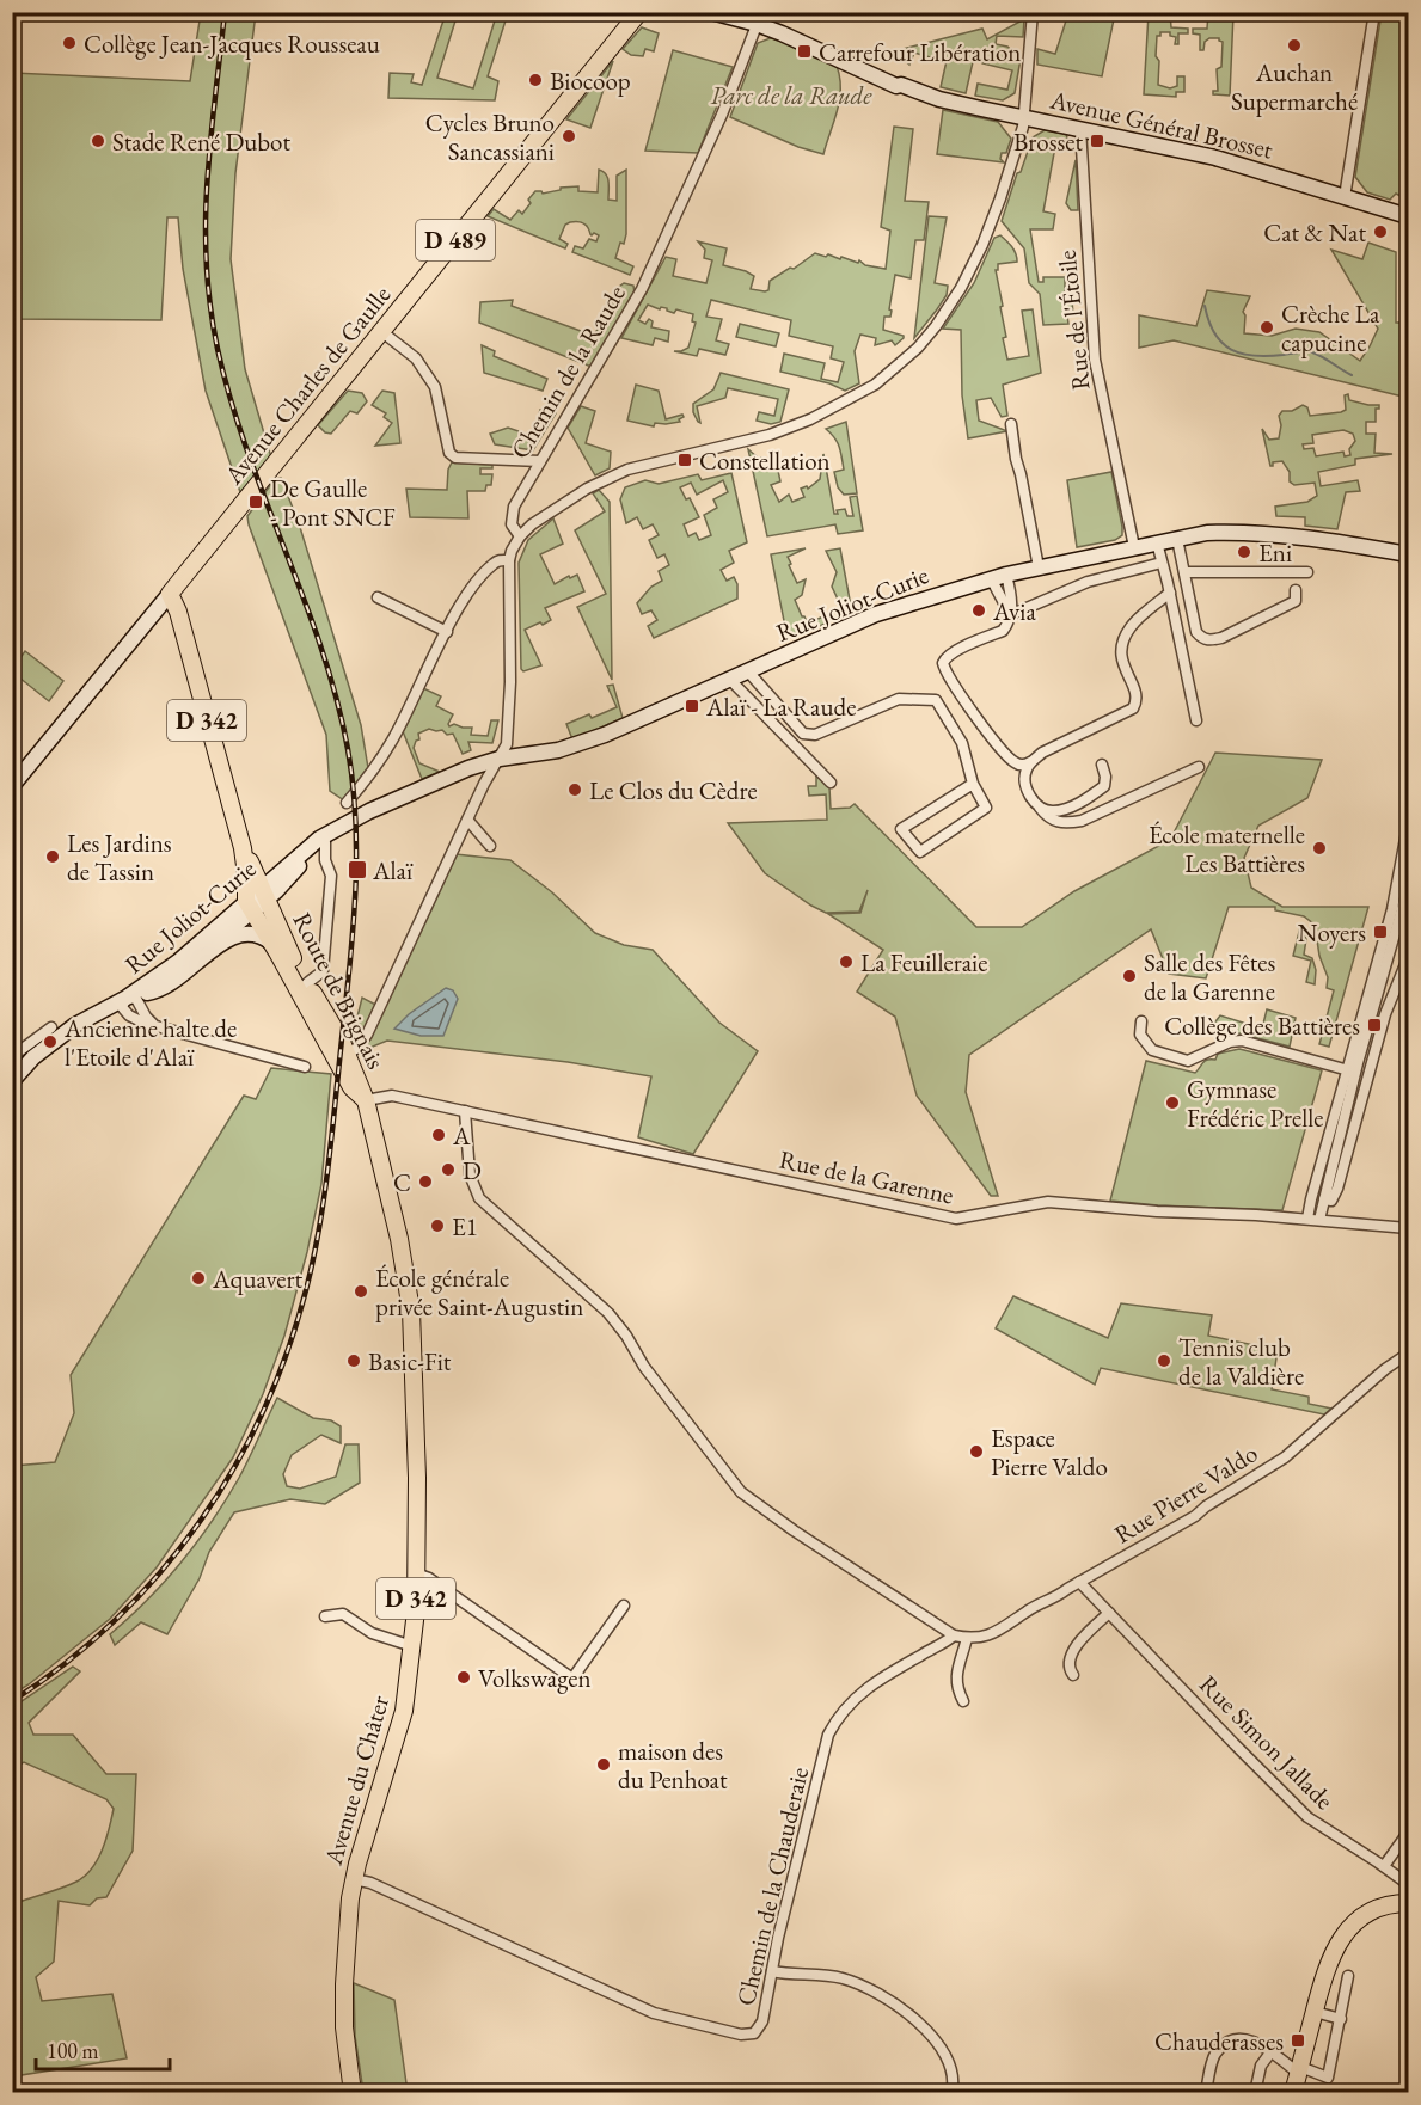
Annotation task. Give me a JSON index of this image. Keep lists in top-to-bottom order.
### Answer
{
  "streets": {
    "main road": [
      "Avenue Général Brosset",
      "D 489",
      "Avenue Charles de Gaulle",
      "Rue Joliot-Curie",
      "D 342",
      "Route de Brignais",
      "Avenue du Châter"
    ],
    "street": [
      "Rue de l'Étoile",
      "Chemin de la Raude",
      "Rue de la Garenne",
      "Rue Pierre Valdo",
      "Rue Simon Jallade",
      "Chemin de la Chauderaie"
    ]
  },
  "crossings": [
    ["Avenue Général Brosset", "Rue de l'Étoile"],
    ["Avenue Général Brosset", "Chemin de la Raude"],
    ["Rue de l'Étoile", "Rue Joliot-Curie"],
    ["Chemin de la Raude", "Rue Joliot-Curie"],
    ["Chemin de la Raude", "Route de Brignais"],
    ["Avenue Charles de Gaulle", "Route de Brignais"],
    ["Rue Joliot-Curie", "Route de Brignais"],
    ["Route de Brignais", "Rue de la Garenne"],
    ["Route de Brignais", "Avenue du Châter"],
    ["Rue de la Garenne", "Avenue du Châter"],
    ["Rue Pierre Valdo", "Rue Simon Jallade"],
    ["Rue Pierre Valdo", "Chemin de la Chauderaie"],
    ["Avenue du Châter", "Chemin de la Chauderaie"]
  ],
  "parks": ["Parc de la Raude"],
  "places": {
    "other": [
      "Collège Jean-Jacques Rousseau",
      "Auchan Supermarché",
      "Biocoop",
      "Cycles Bruno Sancassiani",
      "Stade René Dubot",
      "Cat & Nat",
      "Crèche La capucine",
      "Eni",
      "Avia",
      "Le Clos du Cèdre",
      "École maternelle Les Battières",
      "Les Jardins de Tassin",
      "La Feuilleraie",
      "Salle des Fêtes de la Garenne",
      "Ancienne halte de l'Etoile d'Alaï",
      "Gymnase Frédéric Prelle",
      "A",
      "D",
      "C",
      "E1",
      "Aquavert",
      "École générale privée Saint-Augustin",
      "Basic-Fit",
      "Tennis club de la Valdière",
      "Espace Pierre Valdo",
      "Volkswagen",
      "maison des du Penhoat"
    ],
    "transit": [
      "Carrefour Libération",
      "Brosset",
      "Constellation",
      "De Gaulle - Pont SNCF",
      "Alaï - La Raude",
      "Alaï",
      "Noyers",
      "Collège des Battières",
      "Chauderasses"
    ]
  },
  "scale_bar": "100 m"
}
